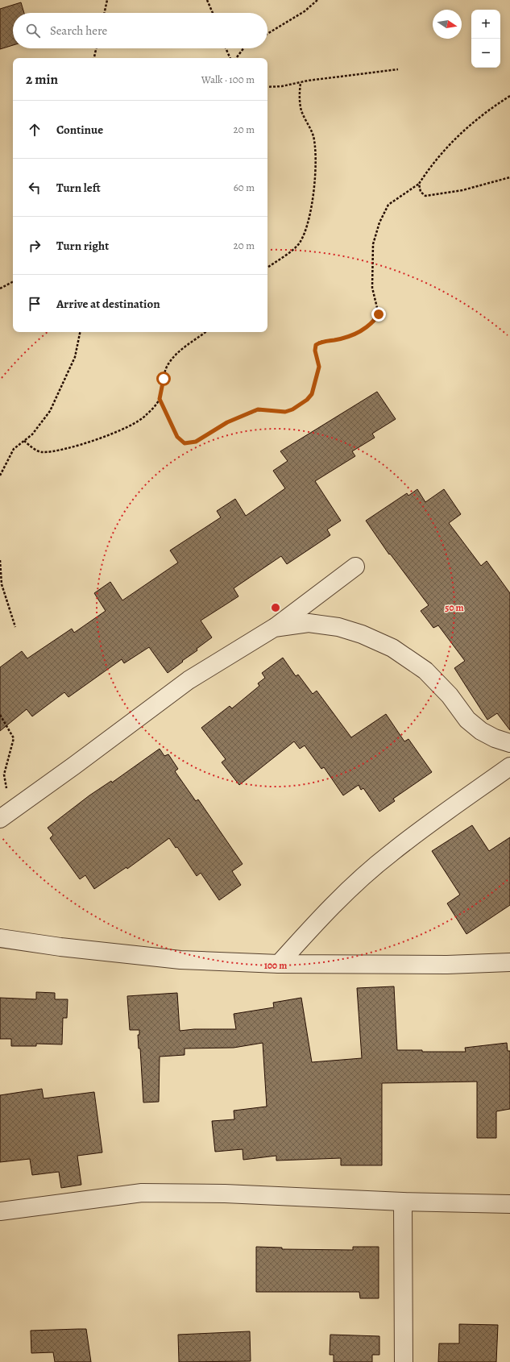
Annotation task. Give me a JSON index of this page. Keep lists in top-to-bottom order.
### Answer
{
  "north": "right",
  "page": {
    "map_buttons": ["+", "−"],
    "search": "Search here",
    "heading": ["2 min", "Walk · 100 m"],
    "list": [
      ["Continue", "20 m"],
      ["Turn left", "60 m"],
      ["Turn right", "20 m"],
      "Arrive at destination"
    ]
  },
  "rings": ["50 m", "100 m"]
}
